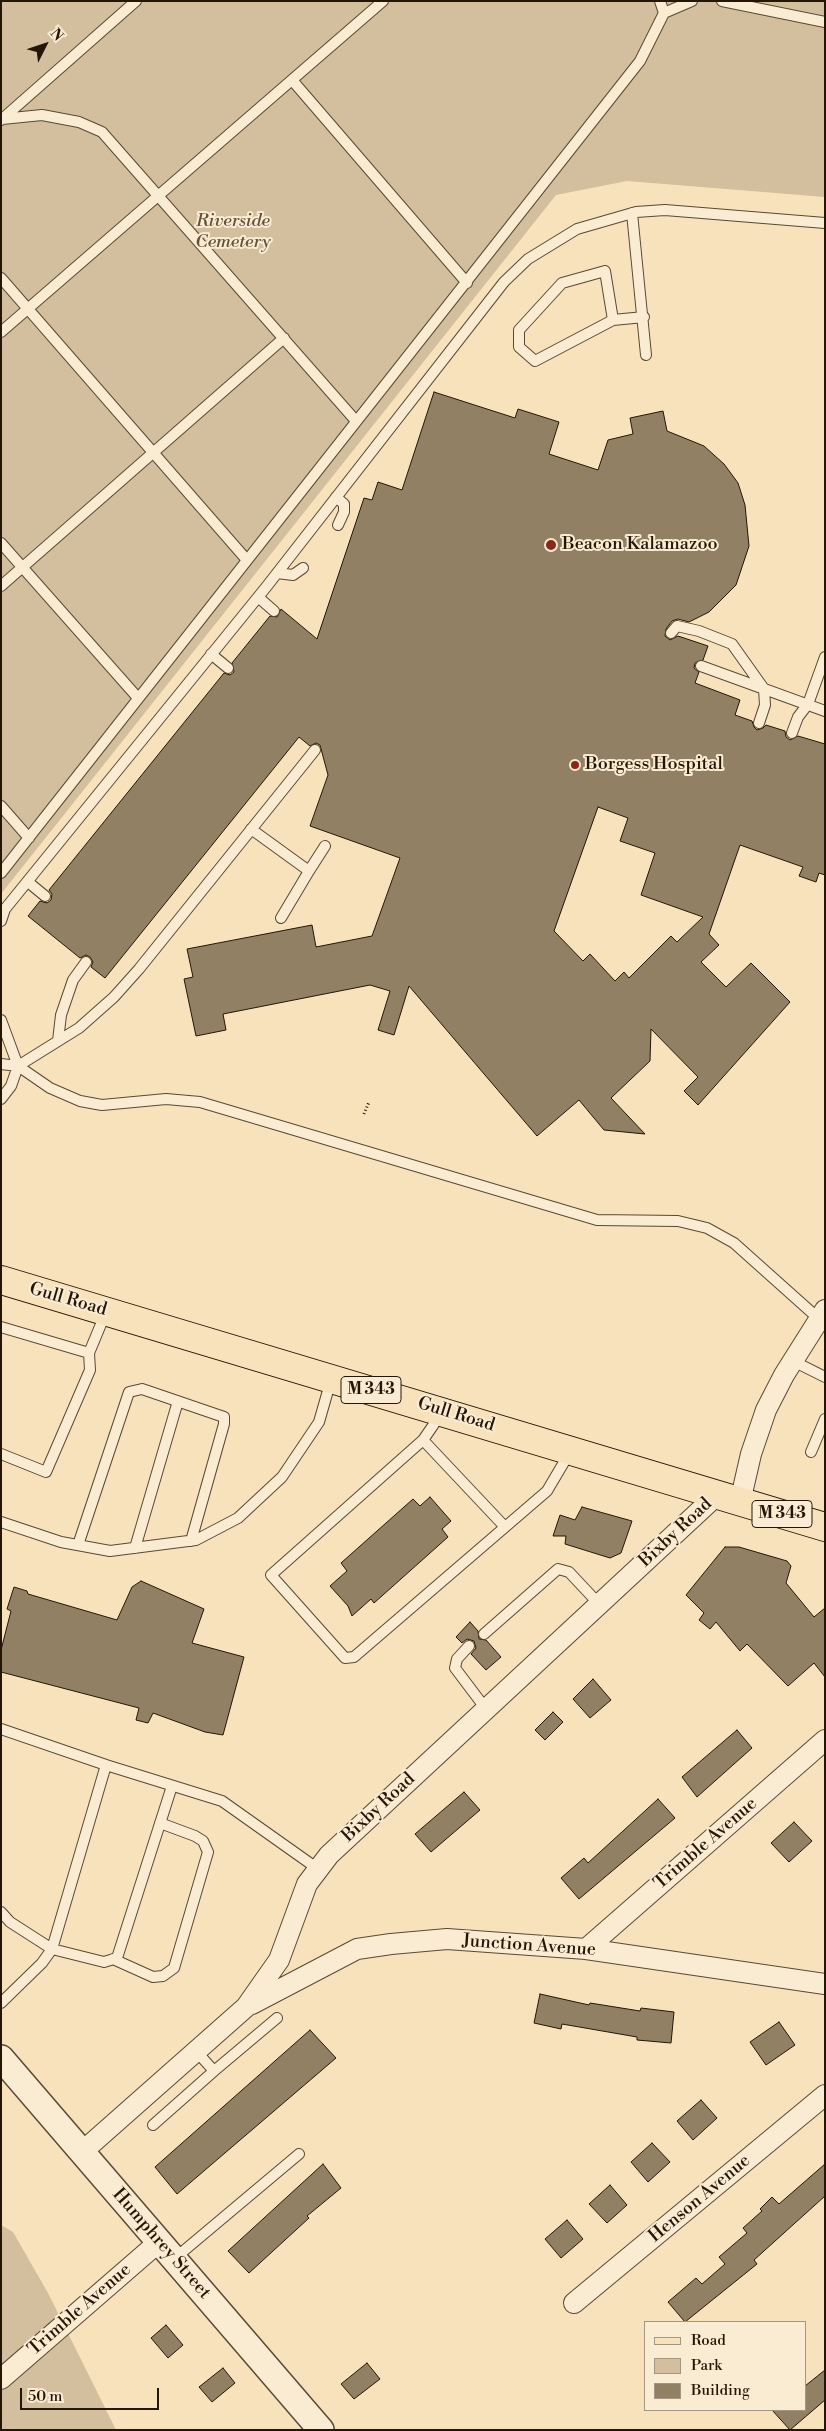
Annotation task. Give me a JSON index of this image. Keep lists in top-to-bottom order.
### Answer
{
  "streets": {
    "main road": ["Gull Road", "M 343"],
    "street": [
      "Bixby Road",
      "Trimble Avenue",
      "Junction Avenue",
      "Henson Avenue",
      "Humphrey Street"
    ]
  },
  "crossings": [
    ["Gull Road", "Bixby Road"],
    ["Bixby Road", "Junction Avenue"],
    ["Bixby Road", "Humphrey Street"],
    ["Trimble Avenue", "Junction Avenue"],
    ["Trimble Avenue", "Humphrey Street"]
  ],
  "parks": ["Riverside Cemetery"],
  "places": ["Beacon Kalamazoo", "Borgess Hospital"],
  "legend": ["Road", "Park", "Building"],
  "scale_bar": "50 m",
  "north": "top right"
}
